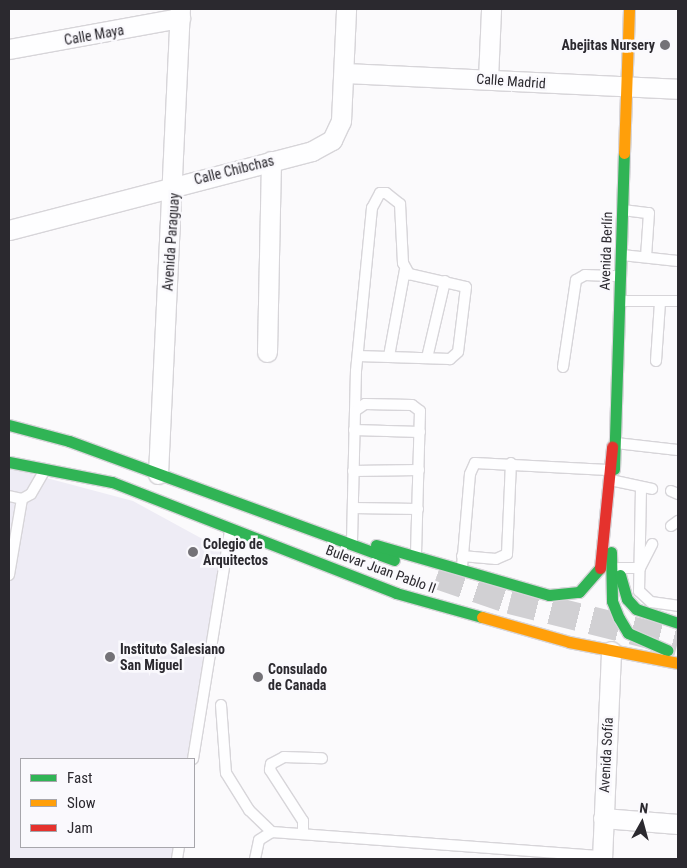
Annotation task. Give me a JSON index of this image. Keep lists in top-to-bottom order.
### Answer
{
  "streets": {
    "main road": ["Avenida Berlín", "Bulevar Juan Pablo II"],
    "street": [
      "Calle Maya",
      "Calle Madrid",
      "Calle Chibchas",
      "Avenida Paraguay",
      "Avenida Sofía"
    ]
  },
  "crossings": [
    ["Calle Maya", "Avenida Paraguay"],
    ["Calle Madrid", "Calle Chibchas"],
    ["Calle Madrid", "Avenida Berlín"],
    ["Calle Chibchas", "Avenida Paraguay"],
    ["Avenida Paraguay", "Bulevar Juan Pablo II"],
    ["Bulevar Juan Pablo II", "Avenida Sofía"]
  ],
  "places": [
    "Abejitas Nursery",
    "Colegio de Arquitectos",
    "Instituto Salesiano San Miguel",
    "Consulado de Canada"
  ],
  "legend": ["Fast", "Slow", "Jam"],
  "north": "top"
}
